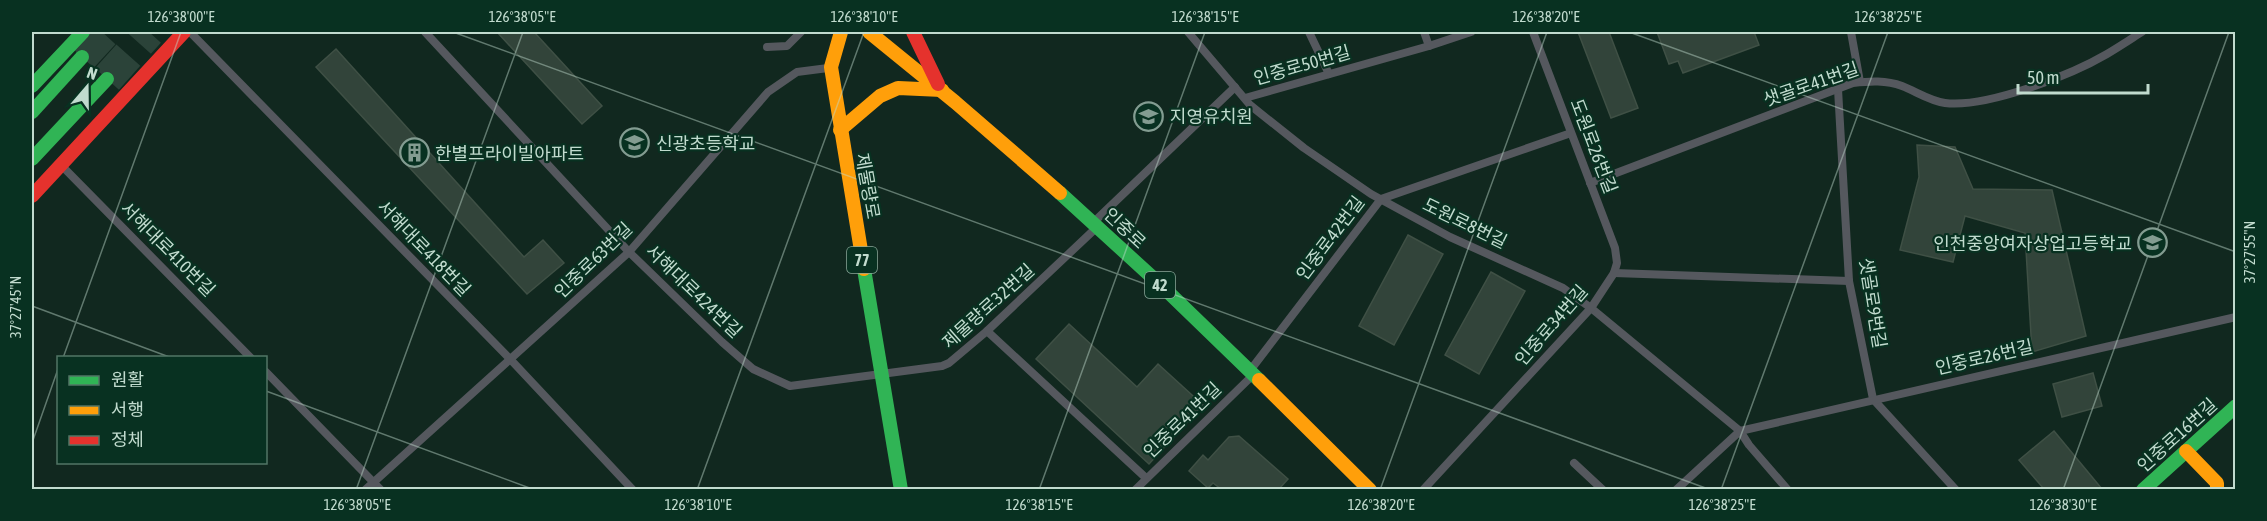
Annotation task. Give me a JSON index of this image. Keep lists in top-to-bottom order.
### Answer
{
  "streets": {
    "main road": [
      "제물량로",
      "인중로",
      "77",
      "42",
      "인중로16번길"
    ],
    "lane": [
      "인중로50번길",
      "샛골로41번길",
      "도원로26번길",
      "도원로8번길",
      "인중로42번길",
      "서해대로418번길",
      "서해대로410번길",
      "인중로63번길",
      "서해대로424번길",
      "샛골로9번길",
      "제물량로32번길",
      "인중로34번길",
      "인중로26번길",
      "인중로41번길"
    ]
  },
  "crossings": [
    ["인중로50번길", "도원로8번길"],
    ["인중로50번길", "인중로"],
    ["인중로50번길", "제물량로32번길"],
    ["샛골로41번길", "도원로26번길"],
    ["샛골로41번길", "샛골로9번길"],
    ["도원로26번길", "인중로42번길"],
    ["도원로26번길", "인중로34번길"],
    ["제물량로", "인중로63번길"],
    ["제물량로", "서해대로424번길"],
    ["제물량로", "제물량로32번길"],
    ["도원로8번길", "인중로42번길"],
    ["도원로8번길", "인중로34번길"],
    ["도원로8번길", "인중로26번길"],
    ["인중로", "인중로42번길"],
    ["인중로", "제물량로32번길"],
    ["인중로", "인중로41번길"],
    ["인중로42번길", "인중로41번길"],
    ["서해대로418번길", "인중로63번길"],
    ["인중로63번길", "서해대로424번길"],
    ["서해대로424번길", "제물량로32번길"],
    ["샛골로9번길", "인중로26번길"]
  ],
  "places": {
    "school or university": ["지영유치원", "신광초등학교", "인천중앙여자상업고등학교"],
    "building": ["한별프라이빌아파트"]
  },
  "legend": ["원활", "서행", "정체"],
  "scale_bar": "50 m",
  "north": "top",
  "coordinates": [
    "126°38'00\"E",
    "126°38'05\"E",
    "126°38'10\"E",
    "126°38'15\"E",
    "126°38'20\"E",
    "126°38'25\"E",
    "37°27'55\"N",
    "37°27'45\"N",
    "126°38'30\"E"
  ]
}
